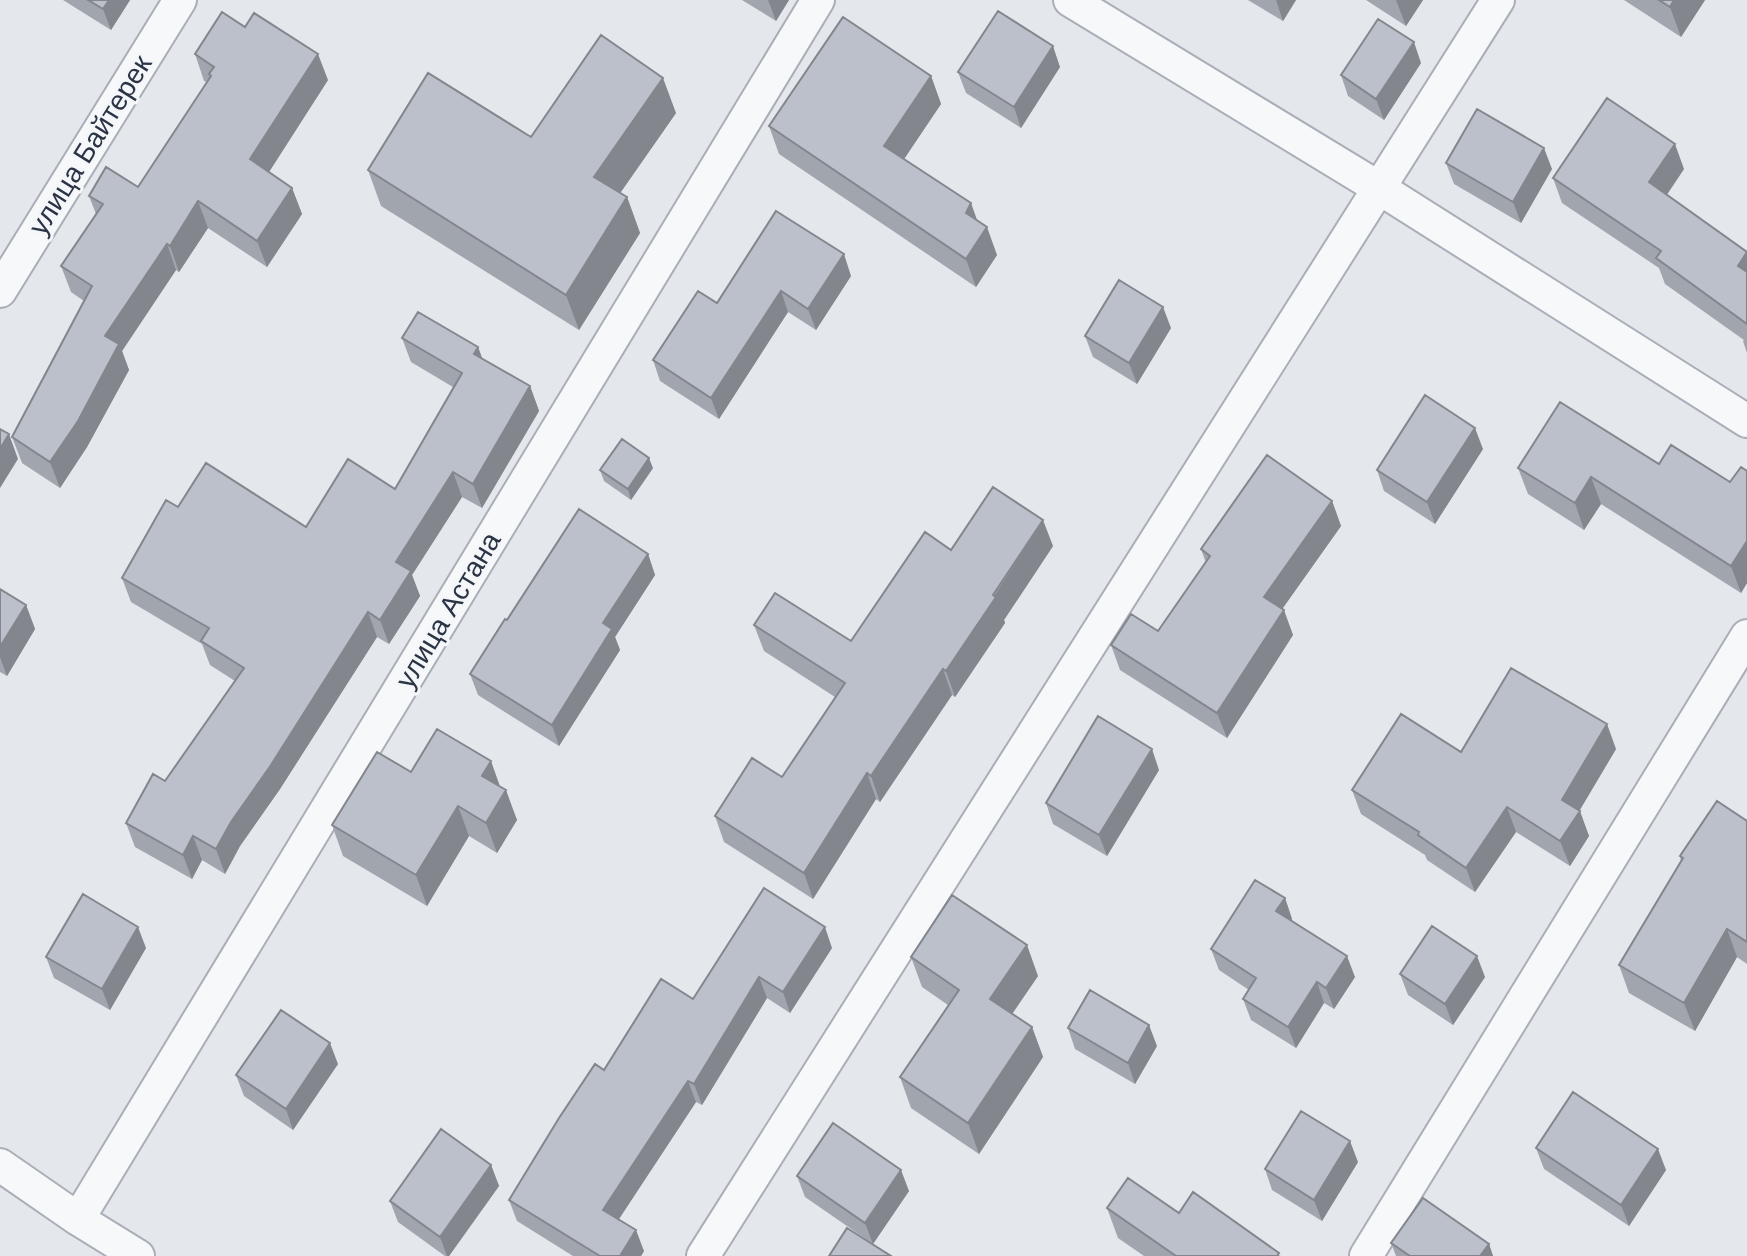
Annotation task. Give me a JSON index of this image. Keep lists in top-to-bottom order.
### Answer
{
  "streets": {
    "street": ["улица Байтерек", "улица Астана"]
  }
}
